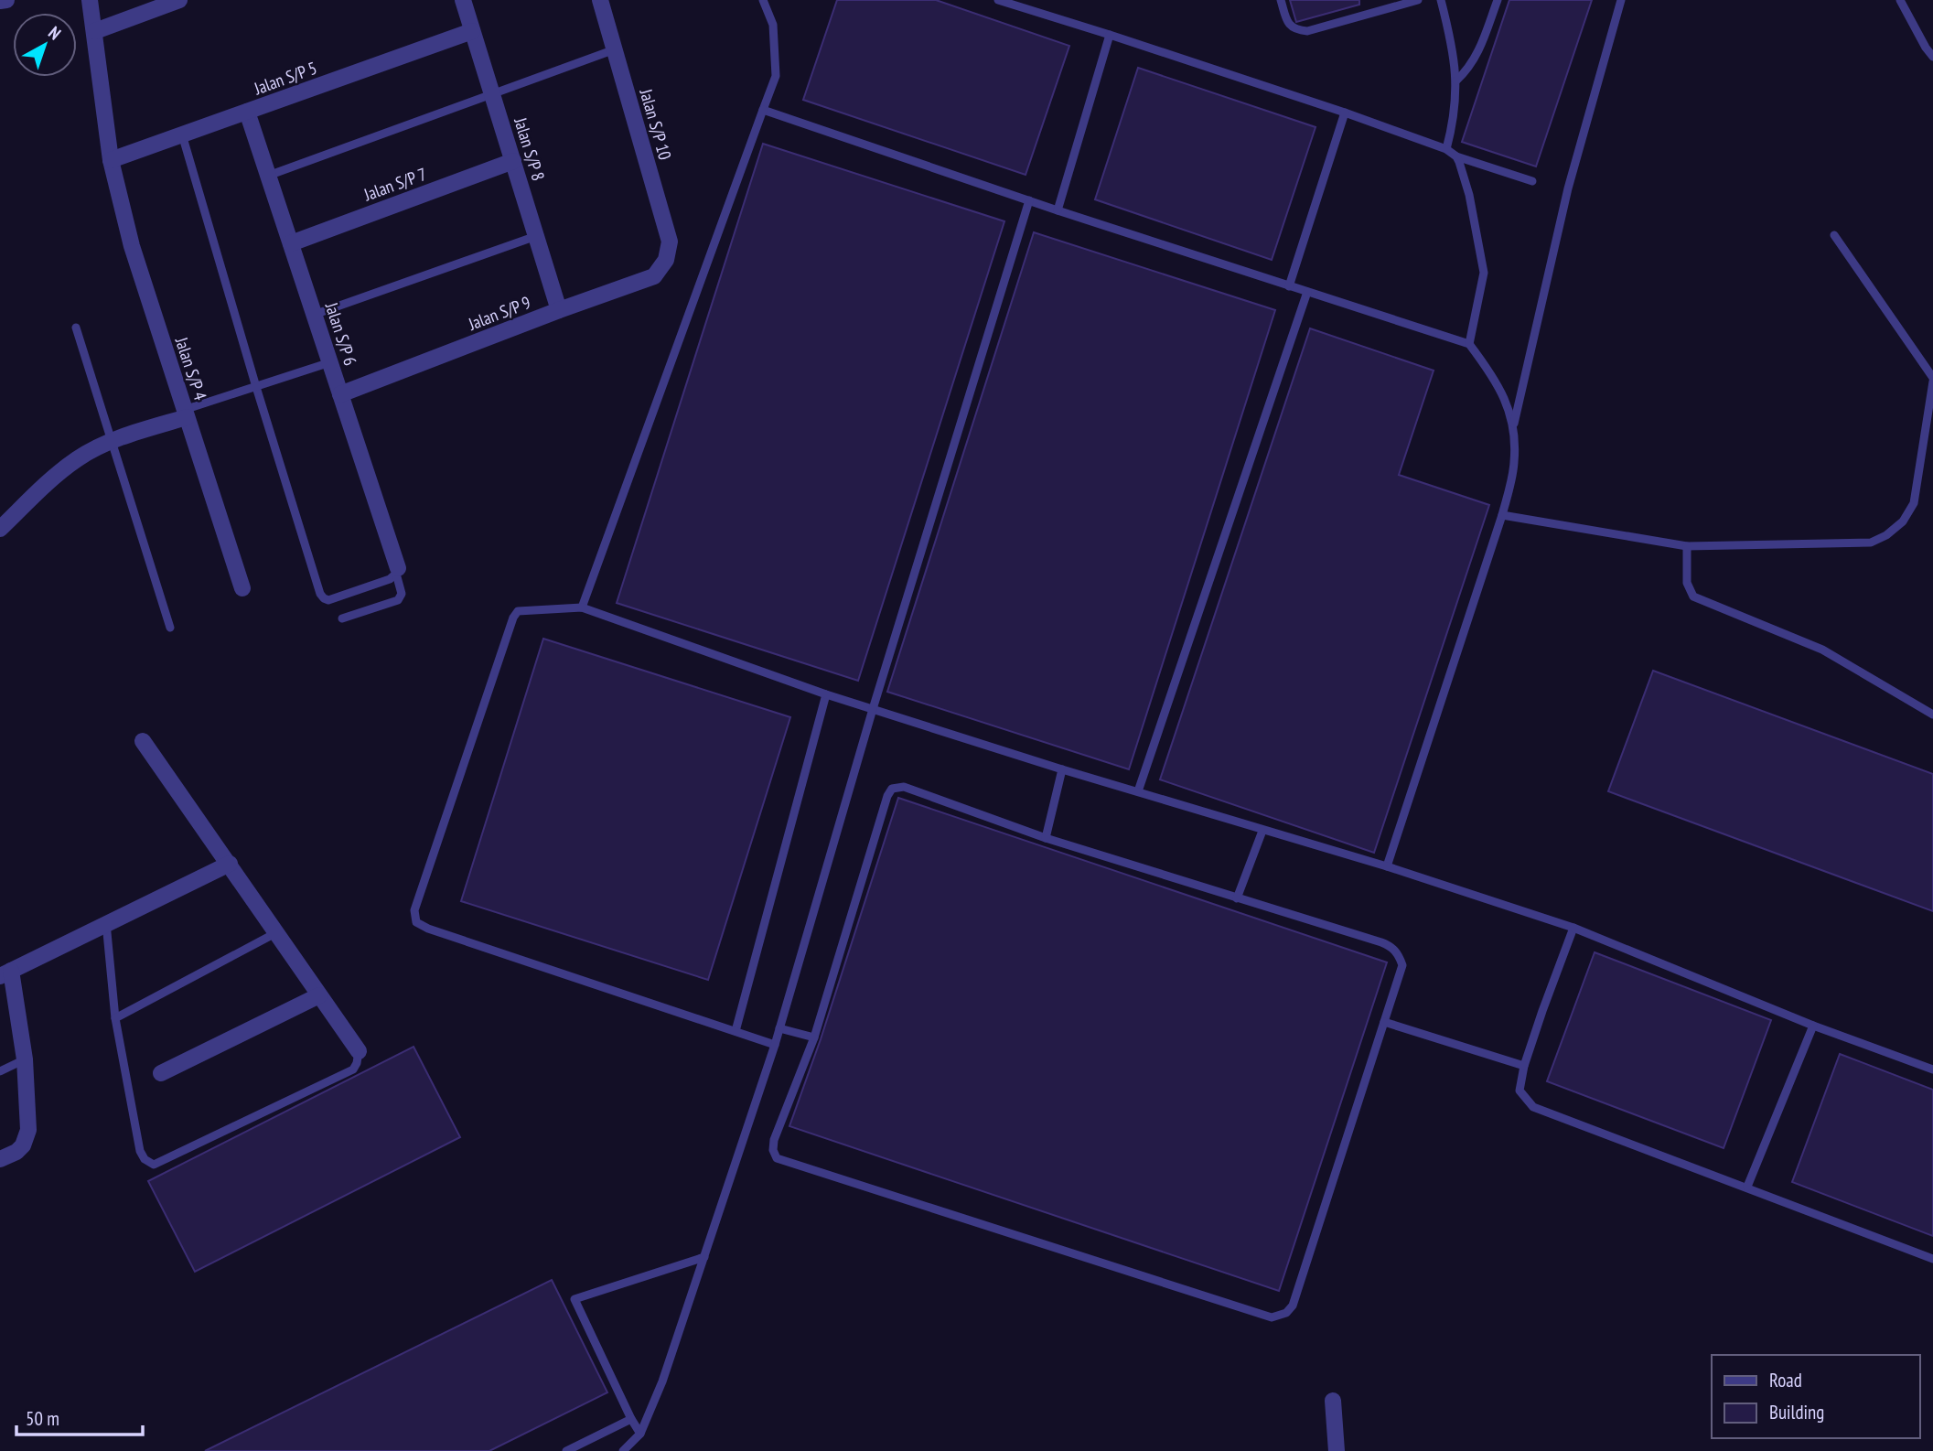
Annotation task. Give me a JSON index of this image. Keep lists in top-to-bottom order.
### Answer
{
  "streets": {
    "street": [
      "Jalan S/P 5",
      "Jalan S/P 10",
      "Jalan S/P 8",
      "Jalan S/P 7",
      "Jalan S/P 9",
      "Jalan S/P 6",
      "Jalan S/P 4"
    ]
  },
  "crossings": [
    ["Jalan S/P 5", "Jalan S/P 8"],
    ["Jalan S/P 5", "Jalan S/P 6"],
    ["Jalan S/P 5", "Jalan S/P 4"],
    ["Jalan S/P 10", "Jalan S/P 9"],
    ["Jalan S/P 8", "Jalan S/P 7"],
    ["Jalan S/P 8", "Jalan S/P 9"],
    ["Jalan S/P 7", "Jalan S/P 6"],
    ["Jalan S/P 9", "Jalan S/P 6"]
  ],
  "legend": ["Road", "Building"],
  "scale_bar": "50 m",
  "north": "top right"
}
